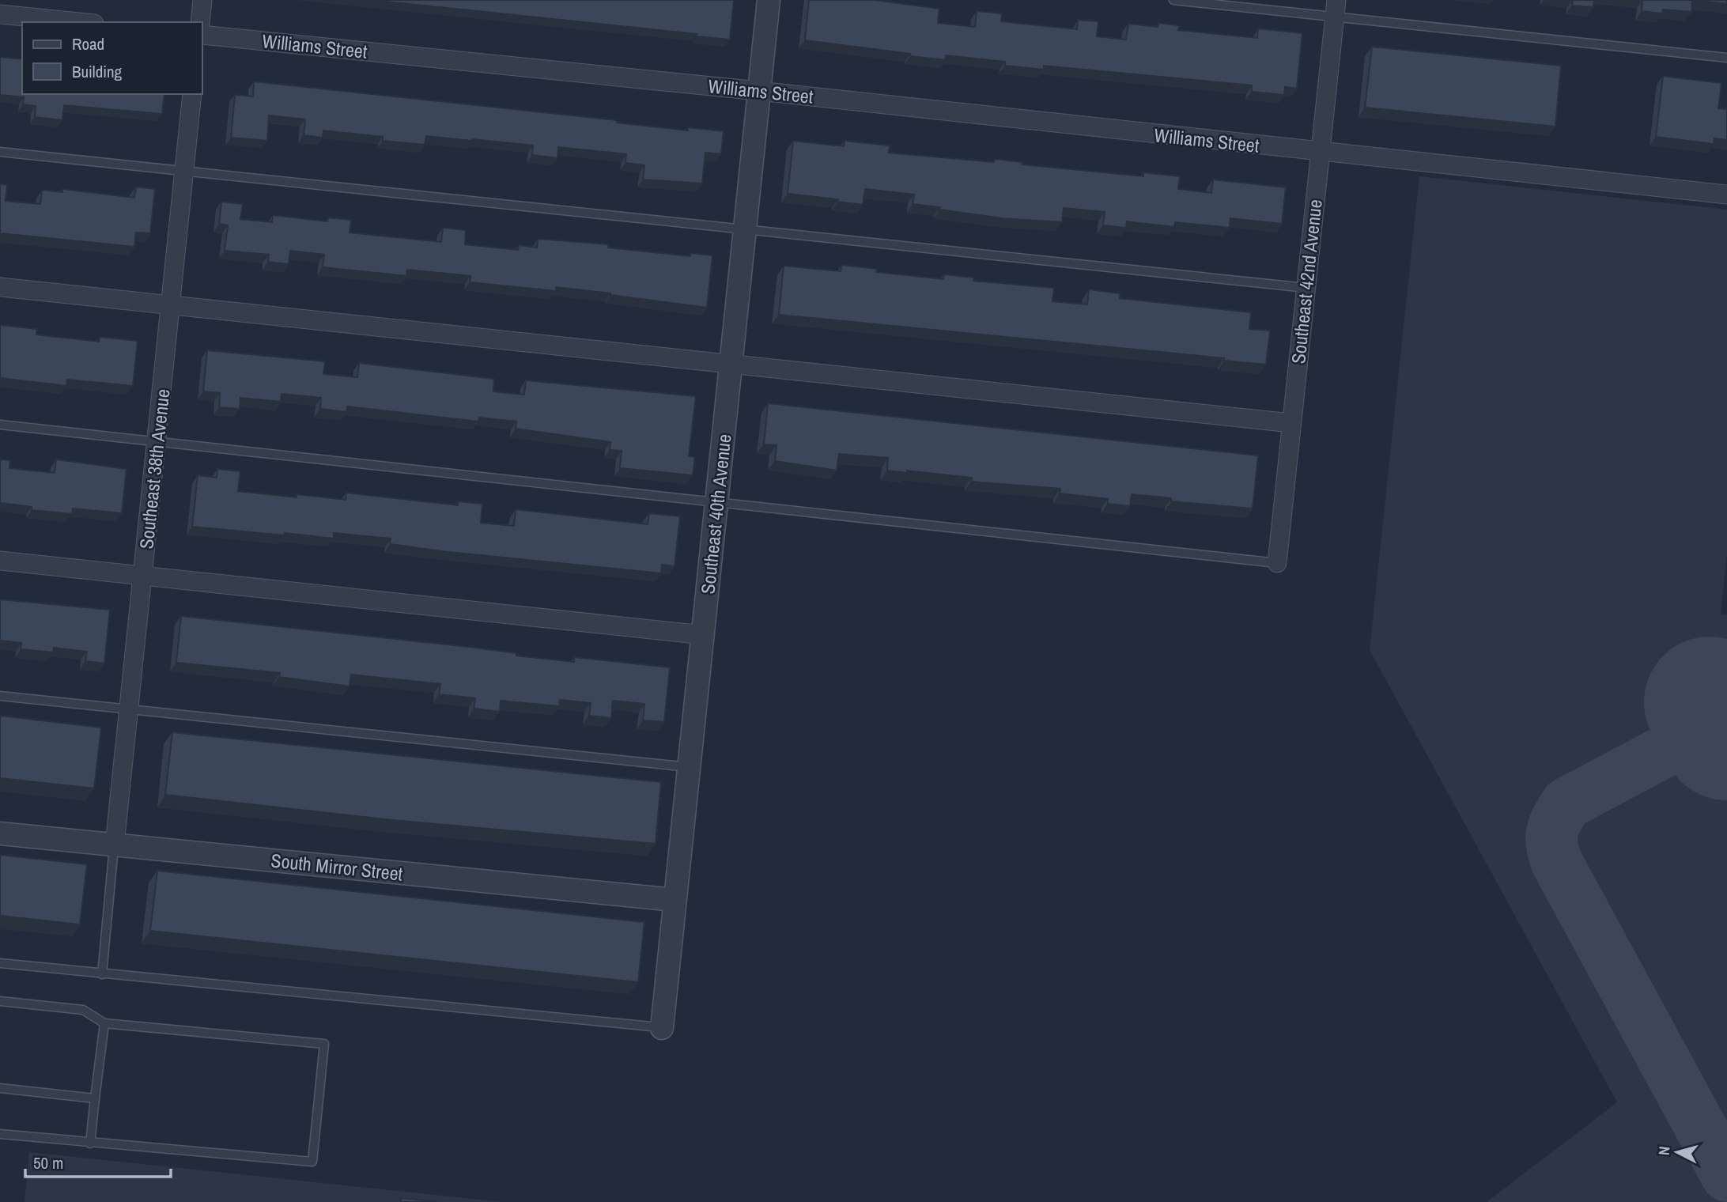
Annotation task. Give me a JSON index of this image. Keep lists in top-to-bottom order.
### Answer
{
  "streets": {
    "street": [
      "Williams Street",
      "Southeast 42nd Avenue",
      "Southeast 38th Avenue",
      "Southeast 40th Avenue",
      "South Mirror Street"
    ]
  },
  "crossings": [
    ["Williams Street", "Southeast 42nd Avenue"],
    ["Williams Street", "Southeast 40th Avenue"],
    ["Southeast 38th Avenue", "South Mirror Street"],
    ["Southeast 40th Avenue", "South Mirror Street"]
  ],
  "legend": ["Road", "Building"],
  "scale_bar": "50 m",
  "north": "left"
}
